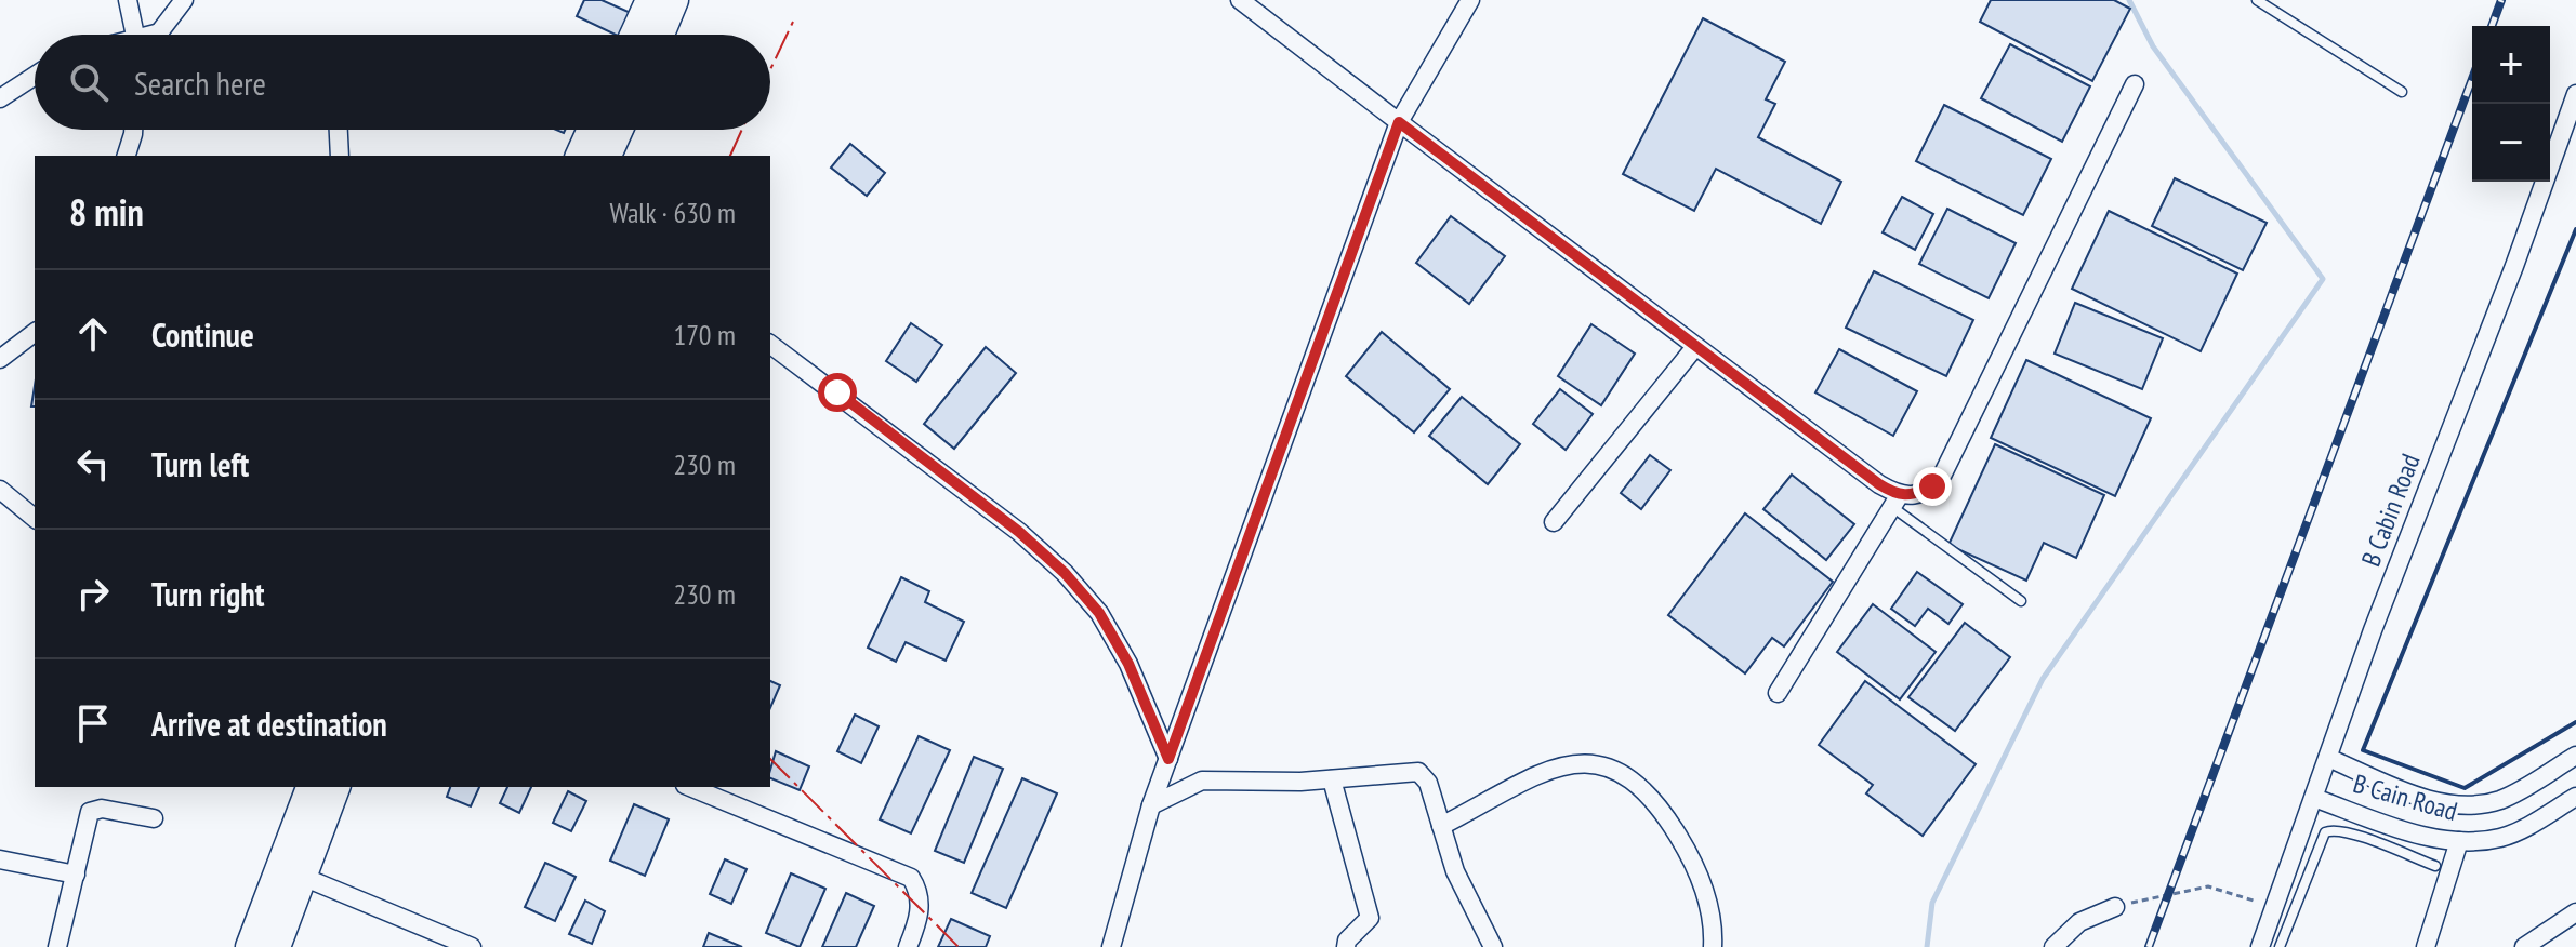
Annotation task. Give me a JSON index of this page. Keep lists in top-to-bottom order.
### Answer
{
  "streets": {
    "street": ["B Cabin Road", "B Cain Road"]
  },
  "crossings": [
    ["B Cabin Road", "B Cain Road"]
  ],
  "page": {
    "map_buttons": ["+", "−"],
    "search": "Search here",
    "heading": ["8 min", "Walk · 630 m"],
    "list": [
      ["Continue", "170 m"],
      ["Turn left", "230 m"],
      ["Turn right", "230 m"],
      "Arrive at destination"
    ]
  }
}
